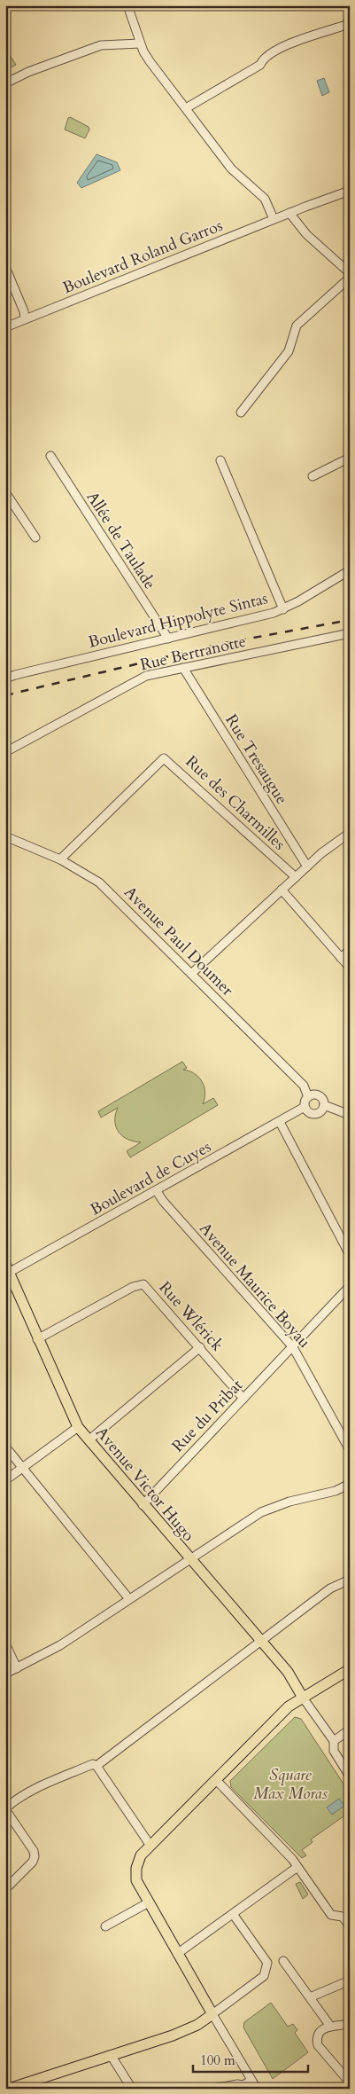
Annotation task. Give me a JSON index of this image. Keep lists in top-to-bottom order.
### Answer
{
  "streets": {
    "main road": ["Avenue Victor Hugo"],
    "street": [
      "Boulevard Roland Garros",
      "Allée de Taulade",
      "Boulevard Hippolyte Sintas",
      "Rue Bertranotte",
      "Rue Tresaugue",
      "Rue des Charmilles",
      "Avenue Paul Doumer",
      "Boulevard de Cuyes",
      "Avenue Maurice Boyau",
      "Rue Wlérick",
      "Rue du Pribat"
    ]
  },
  "crossings": [
    ["Allée de Taulade", "Boulevard Hippolyte Sintas"],
    ["Rue Bertranotte", "Rue Tresaugue"],
    ["Rue des Charmilles", "Avenue Paul Doumer"],
    ["Avenue Paul Doumer", "Boulevard de Cuyes"],
    ["Boulevard de Cuyes", "Avenue Maurice Boyau"],
    ["Boulevard de Cuyes", "Avenue Victor Hugo"],
    ["Avenue Maurice Boyau", "Rue du Pribat"],
    ["Rue Wlérick", "Rue du Pribat"],
    ["Rue Wlérick", "Avenue Victor Hugo"],
    ["Rue du Pribat", "Avenue Victor Hugo"]
  ],
  "parks": ["Square Max Moras"],
  "scale_bar": "100 m"
}
